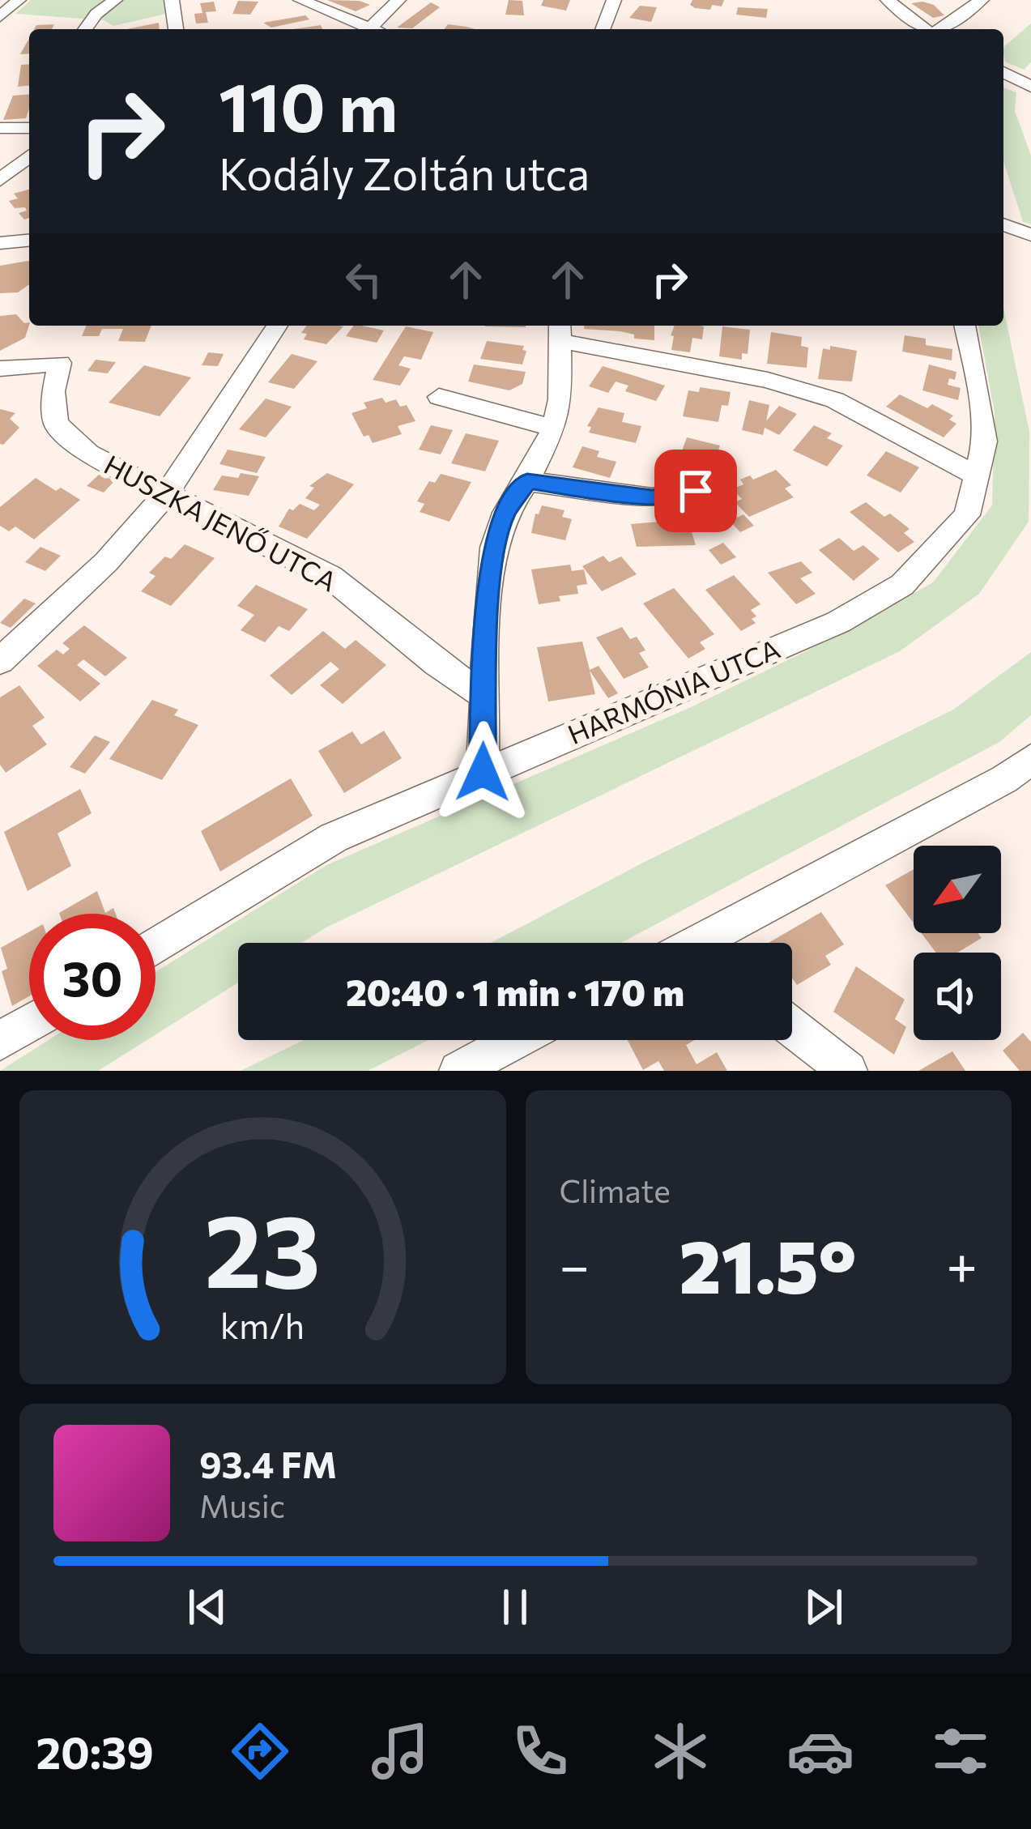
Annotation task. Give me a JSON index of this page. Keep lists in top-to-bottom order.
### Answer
{
  "streets": {
    "street": ["HUSZKA JENŐ UTCA", "HARMÓNIA UTCA"]
  },
  "north": "bottom left",
  "page": {
    "turn": ["110 m", "Kodály Zoltán utca"],
    "limit": "30",
    "trip": "20:40 · 1 min · 170 m",
    "tile": "Climate",
    "heat": ["−", "21.5°", "+"],
    "song": ["93.4 FM", "Music"],
    "tabs": "20:39",
    "gauge": ["23", "km/h"]
  }
}
